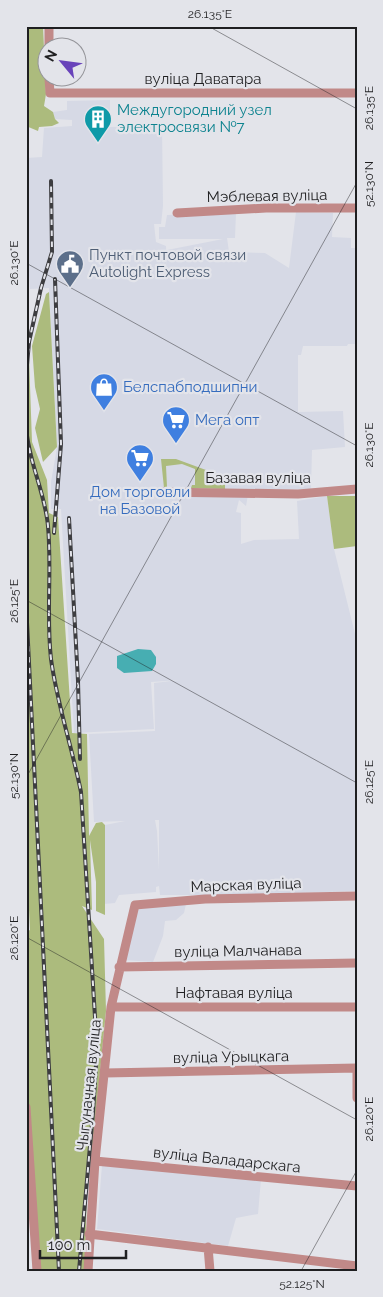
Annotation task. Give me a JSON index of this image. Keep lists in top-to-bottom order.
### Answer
{
  "streets": {
    "street": [
      "вуліца Даватара",
      "Мэблевая вуліца",
      "Базавая вуліца",
      "Марская вуліца",
      "вуліца Малчанава",
      "Нафтавая вуліца",
      "вуліца Урыцкага",
      "Чыгуначная вуліца",
      "вуліца Валадарскага"
    ]
  },
  "crossings": [
    ["Марская вуліца", "Чыгуначная вуліца"],
    ["вуліца Малчанава", "Чыгуначная вуліца"],
    ["Нафтавая вуліца", "Чыгуначная вуліца"],
    ["вуліца Урыцкага", "Чыгуначная вуліца"],
    ["Чыгуначная вуліца", "вуліца Валадарскага"]
  ],
  "places": {
    "building": ["Междугородний узел электросвязи №7"],
    "public building": ["Пункт почтовой связи Autolight Express"],
    "shop": ["Белспабподшипни"],
    "supermarket": ["Мега опт", "Дом торговли на Базовой"]
  },
  "scale_bar": "100 m",
  "north": "top left",
  "coordinates": [
    "26.135°E",
    "52.130°N",
    "26.130°E",
    "26.125°E",
    "26.120°E",
    "52.125°N"
  ]
}
